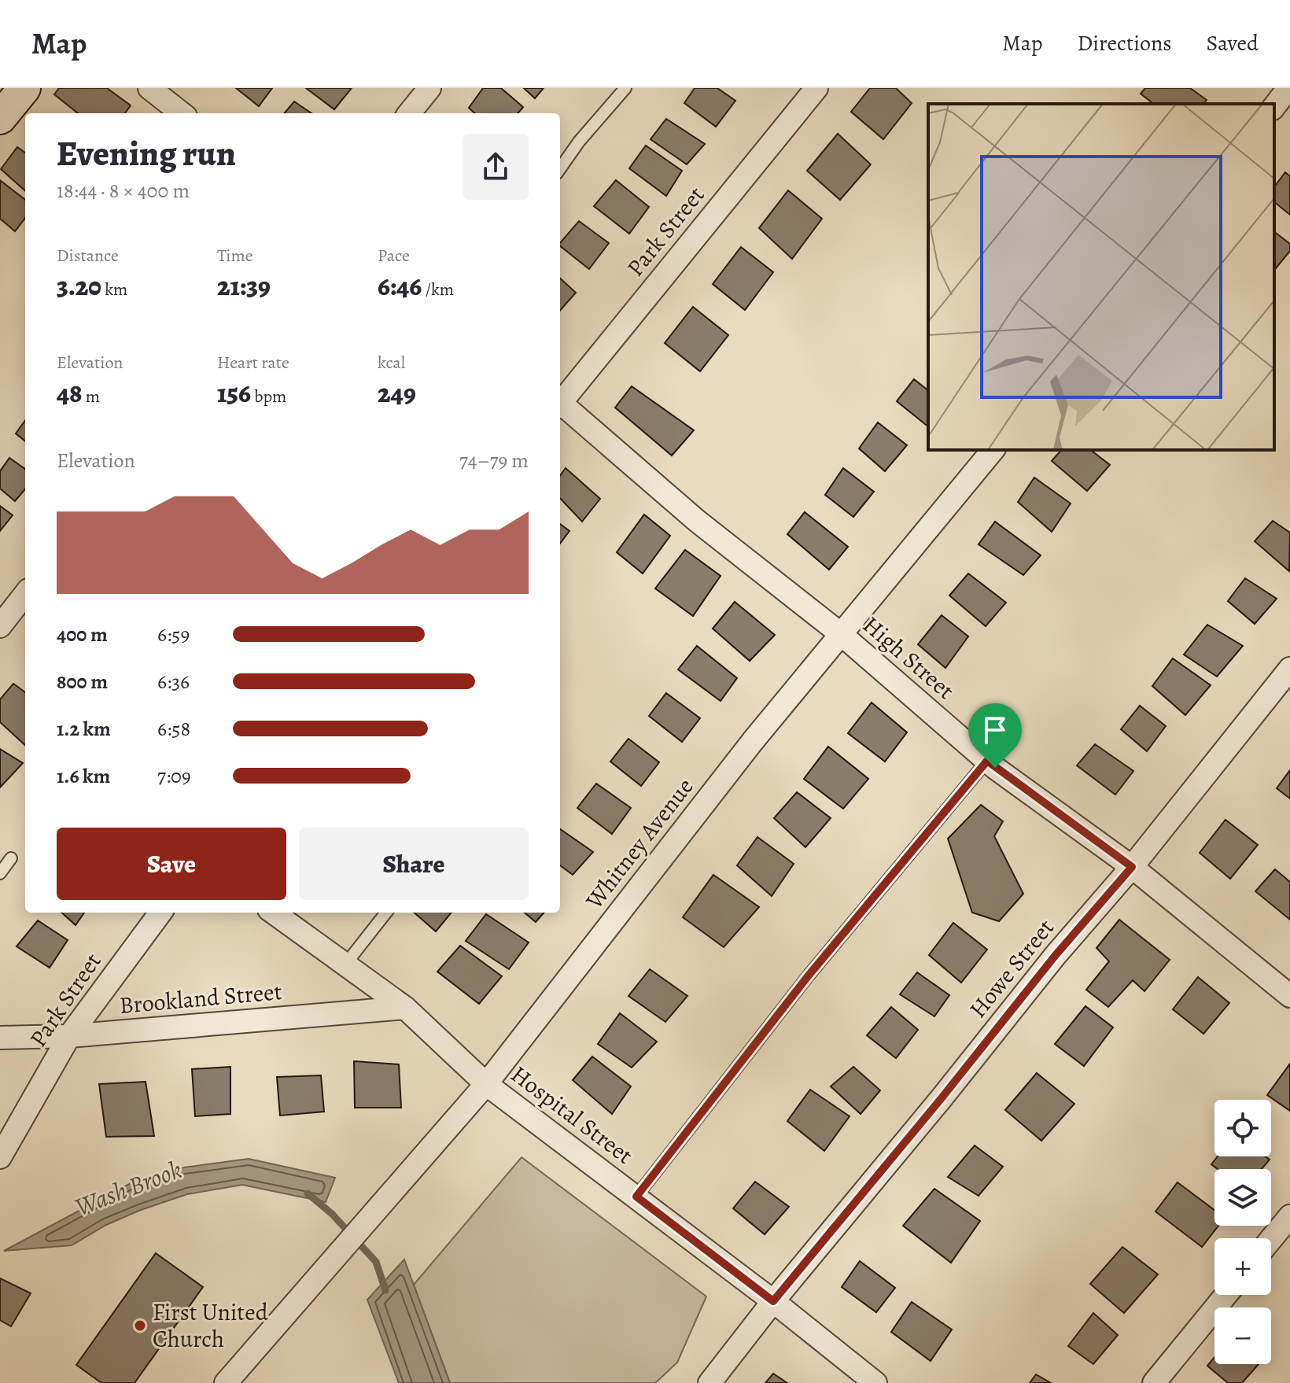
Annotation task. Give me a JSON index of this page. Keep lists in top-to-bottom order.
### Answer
{
  "streets": {
    "street": [
      "Park Street",
      "High Street",
      "Whitney Avenue",
      "Howe Street",
      "Brookland Street",
      "Hospital Street"
    ]
  },
  "crossings": [
    ["Park Street", "Brookland Street"],
    ["High Street", "Whitney Avenue"],
    ["High Street", "Howe Street"],
    ["Whitney Avenue", "Hospital Street"],
    ["Howe Street", "Hospital Street"],
    ["Brookland Street", "Hospital Street"]
  ],
  "water": ["Wash Brook"],
  "places": ["First United Church"],
  "page": {
    "header": "Map",
    "nav": ["Map", "Directions", "Saved"],
    "heading": ["Evening run", "18:44 · 8 × 400 m"],
    "stats": [
      ["Distance", "3.20 km"],
      ["Time", "21:39"],
      ["Pace", "6:46 /km"],
      ["Elevation", "48 m"],
      ["Heart rate", "156 bpm"],
      ["kcal", "249"]
    ],
    "chart": ["Elevation", "74–79 m"],
    "list": [
      {
        "name": "400 m",
        "note": "6:59"
      },
      {
        "name": "800 m",
        "note": "6:36"
      },
      {
        "name": "1.2 km",
        "note": "6:58"
      },
      {
        "name": "1.6 km",
        "note": "7:09"
      }
    ],
    "buttons": ["Save", "Share"],
    "map_buttons": ["+", "−"]
  }
}
